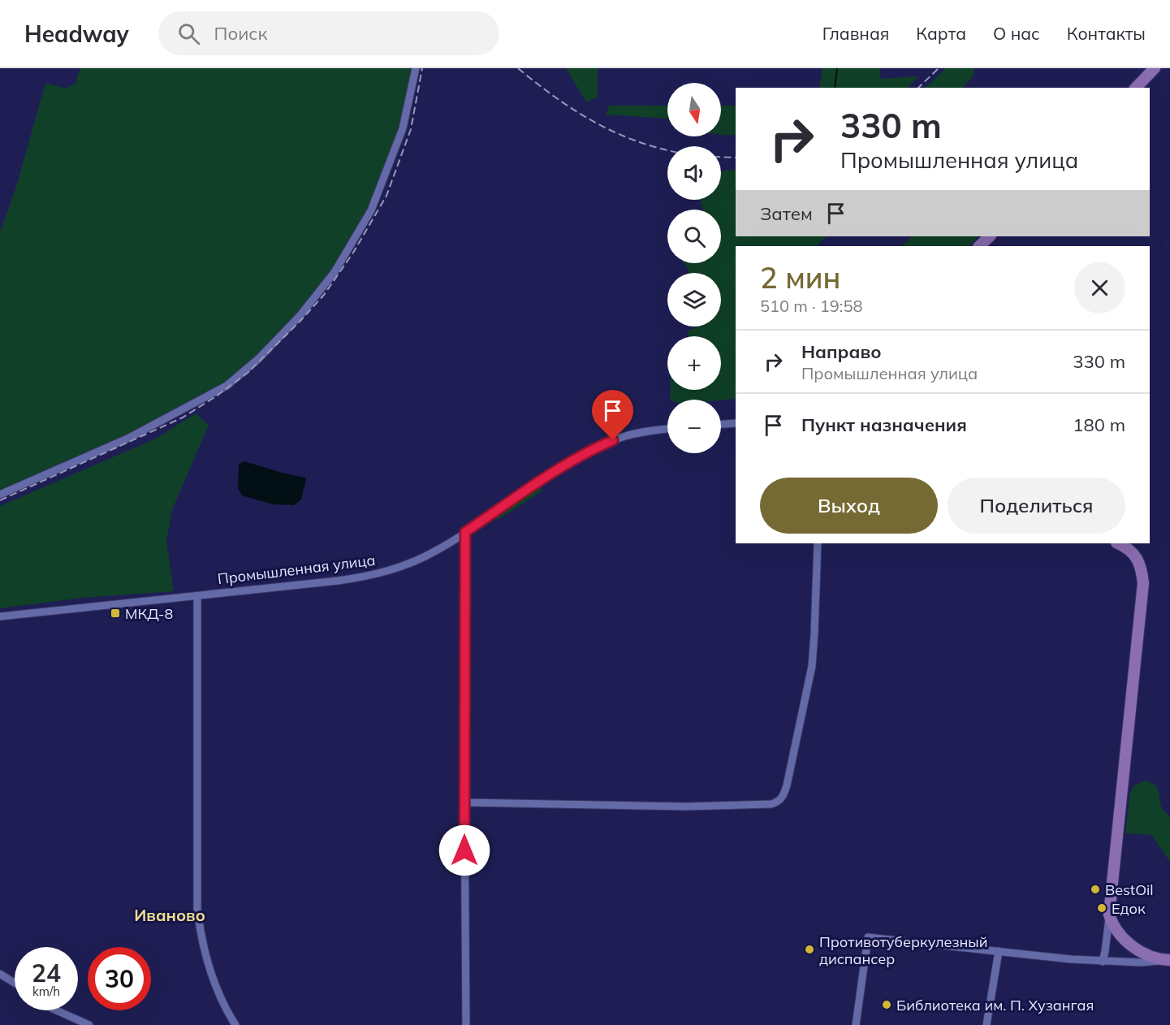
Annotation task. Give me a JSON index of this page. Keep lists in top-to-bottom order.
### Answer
{
  "streets": {
    "street": ["Промышленная улица"]
  },
  "districts": ["Иваново"],
  "places": {
    "transit": ["МКД-8"],
    "other": [
      "BestOil",
      "Едок",
      "Противотуберкулезный диспансер",
      "Библиотека им. П. Хузангая"
    ]
  },
  "north": "bottom",
  "page": {
    "header": "Headway",
    "search": "Поиск",
    "nav": [
      "Главная",
      "Карта",
      "О нас",
      "Контакты"
    ],
    "map_buttons": ["+", "−"],
    "turn": ["330 m", "Промышленная улица"],
    "then": "Затем",
    "heading": ["2 мин", "510 m · 19:58"],
    "list": [
      {
        "name": "Направо",
        "note": "Промышленная улица",
        "value": "330 m"
      },
      {
        "name": "Пункт назначения",
        "value": "180 m"
      }
    ],
    "buttons": ["Выход", "Поделиться"],
    "speed": "24 km/h",
    "limit": "30"
  }
}
